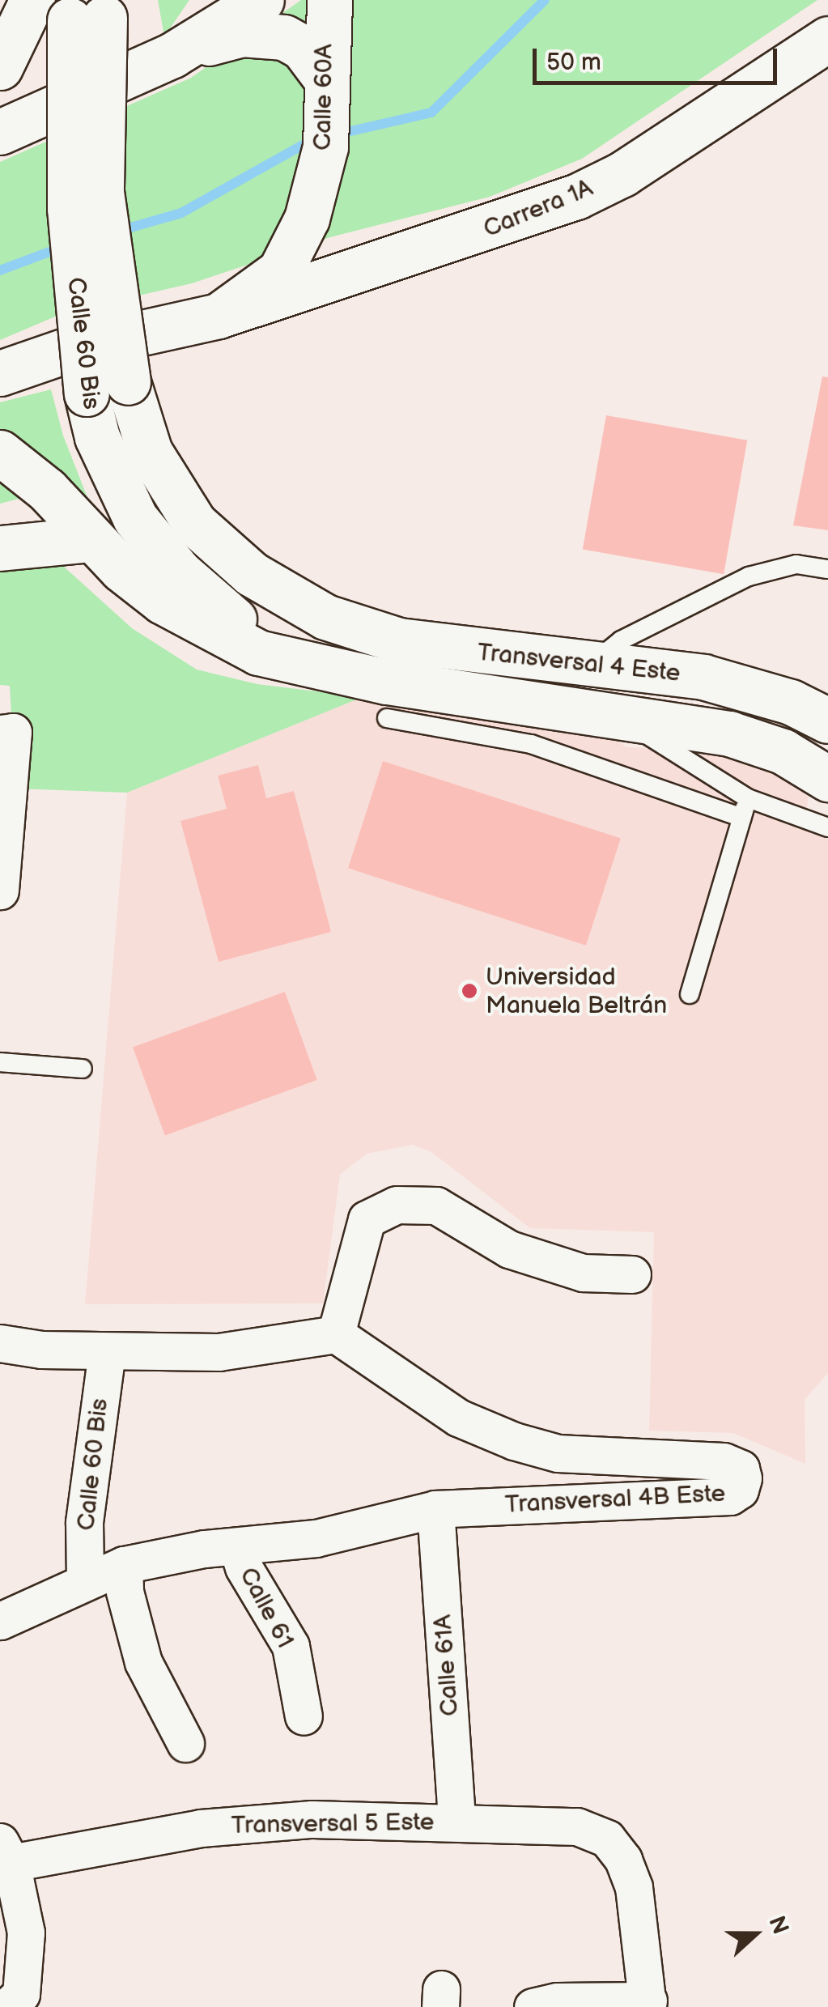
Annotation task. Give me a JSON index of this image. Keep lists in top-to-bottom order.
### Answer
{
  "streets": {
    "main road": [
      "Calle 60A",
      "Carrera 1A",
      "Calle 60 Bis",
      "Transversal 4 Este"
    ],
    "street": [
      "Transversal 4B Este",
      "Calle 61",
      "Calle 61A",
      "Transversal 5 Este"
    ]
  },
  "crossings": [
    ["Calle 60A", "Carrera 1A"],
    ["Calle 60 Bis", "Transversal 4 Este"],
    ["Calle 60 Bis", "Transversal 4B Este"],
    ["Transversal 4B Este", "Calle 61"],
    ["Transversal 4B Este", "Calle 61A"],
    ["Calle 61A", "Transversal 5 Este"]
  ],
  "places": ["Universidad Manuela Beltrán"],
  "scale_bar": "50 m",
  "north": "right"
}
